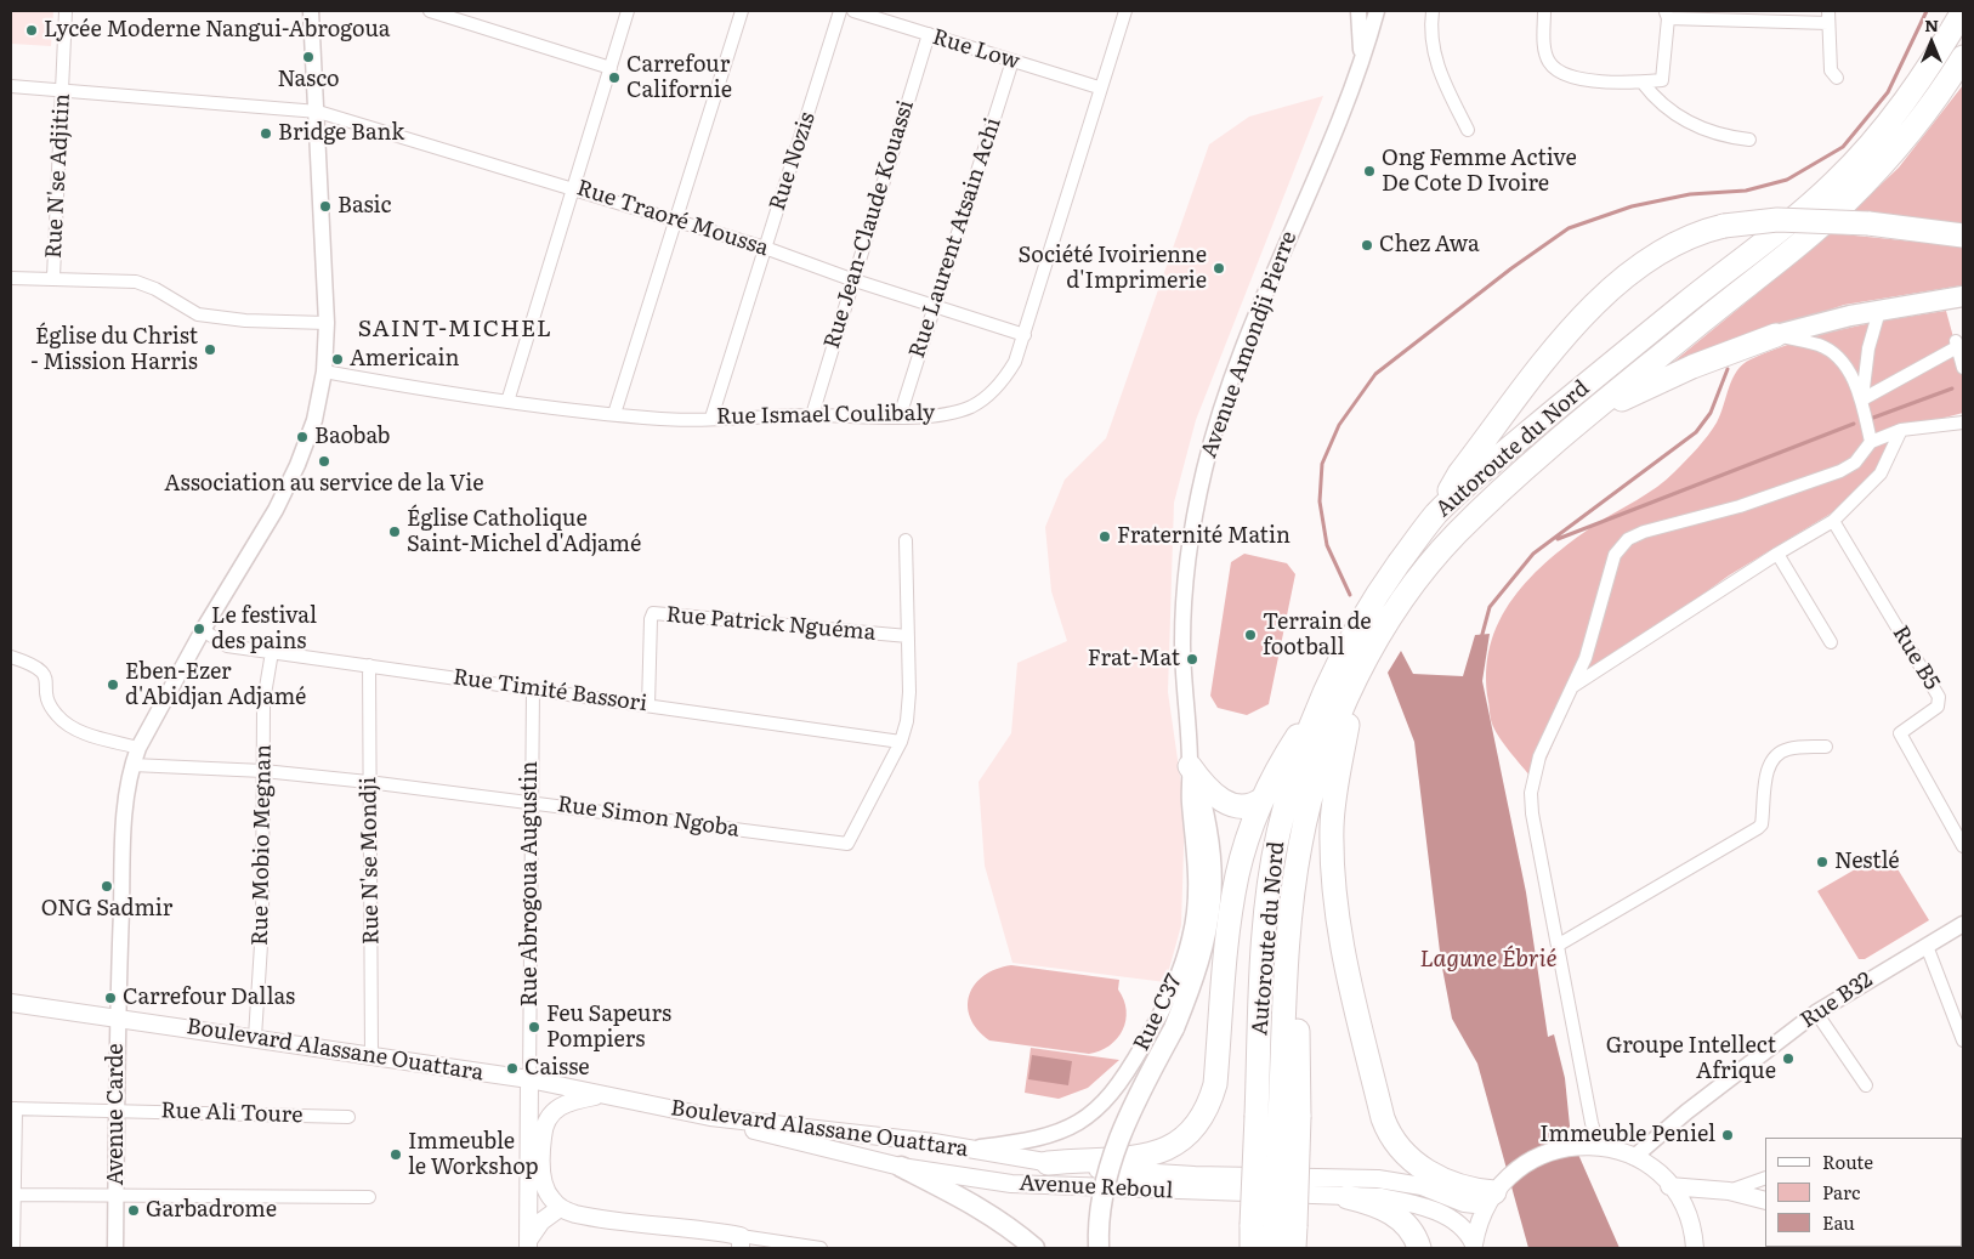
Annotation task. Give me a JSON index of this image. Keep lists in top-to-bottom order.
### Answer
{
  "streets": {
    "highway": ["Autoroute du Nord"],
    "main road": ["Boulevard Alassane Ouattara", "Avenue Reboul"],
    "street": [
      "Rue Low",
      "Rue Nozis",
      "Rue N'se Adjitin",
      "Rue Traoré Moussa",
      "Rue Jean-Claude Kouassi",
      "Rue Laurent Atsain Achi",
      "Avenue Amondji Pierre",
      "Rue Ismael Coulibaly",
      "Rue Patrick Nguéma",
      "Rue B5",
      "Rue Timité Bassori",
      "Rue Simon Ngoba",
      "Rue Mobio Megnan",
      "Rue N'se Mondji",
      "Rue Abrogoua Augustin",
      "Rue B32",
      "Rue C37",
      "Rue Ali Toure",
      "Avenue Carde"
    ]
  },
  "crossings": [
    ["Rue Low", "Rue Jean-Claude Kouassi"],
    ["Rue Low", "Rue Laurent Atsain Achi"],
    ["Rue Low", "Rue Ismael Coulibaly"],
    ["Rue Nozis", "Rue Traoré Moussa"],
    ["Rue Nozis", "Rue Ismael Coulibaly"],
    ["Rue N'se Adjitin", "Rue Traoré Moussa"],
    ["Rue N'se Adjitin", "Avenue Carde"],
    ["Rue Traoré Moussa", "Rue Jean-Claude Kouassi"],
    ["Rue Traoré Moussa", "Rue Laurent Atsain Achi"],
    ["Rue Traoré Moussa", "Rue Ismael Coulibaly"],
    ["Rue Traoré Moussa", "Avenue Carde"],
    ["Rue Jean-Claude Kouassi", "Rue Ismael Coulibaly"],
    ["Rue Laurent Atsain Achi", "Rue Ismael Coulibaly"],
    ["Avenue Amondji Pierre", "Rue C37"],
    ["Rue Ismael Coulibaly", "Avenue Carde"],
    ["Rue Patrick Nguéma", "Rue Timité Bassori"],
    ["Rue Patrick Nguéma", "Rue Simon Ngoba"],
    ["Rue Timité Bassori", "Rue Simon Ngoba"],
    ["Rue Timité Bassori", "Rue Mobio Megnan"],
    ["Rue Timité Bassori", "Rue N'se Mondji"],
    ["Rue Timité Bassori", "Rue Abrogoua Augustin"],
    ["Rue Timité Bassori", "Avenue Carde"],
    ["Rue Simon Ngoba", "Rue Mobio Megnan"],
    ["Rue Simon Ngoba", "Rue N'se Mondji"],
    ["Rue Simon Ngoba", "Rue Abrogoua Augustin"],
    ["Rue Simon Ngoba", "Avenue Carde"],
    ["Rue Mobio Megnan", "Boulevard Alassane Ouattara"],
    ["Rue N'se Mondji", "Boulevard Alassane Ouattara"],
    ["Rue Abrogoua Augustin", "Boulevard Alassane Ouattara"],
    ["Rue C37", "Boulevard Alassane Ouattara"],
    ["Boulevard Alassane Ouattara", "Avenue Carde"],
    ["Boulevard Alassane Ouattara", "Avenue Reboul"],
    ["Rue Ali Toure", "Avenue Carde"]
  ],
  "districts": ["SAINT-MICHEL"],
  "water": ["Lagune Ébrié"],
  "places": [
    "Lycée Moderne Nangui-Abrogoua",
    "Nasco",
    "Carrefour Californie",
    "Bridge Bank",
    "Ong Femme Active De Cote D Ivoire",
    "Basic",
    "Chez Awa",
    "Société Ivoirienne d'Imprimerie",
    "Église du Christ - Mission Harris",
    "Americain",
    "Baobab",
    "Association au service de la Vie",
    "Église Catholique Saint-Michel d'Adjamé",
    "Fraternité Matin",
    "Le festival des pains",
    "Terrain de football",
    "Frat-Mat",
    "Eben-Ezer d'Abidjan Adjamé",
    "Nestlé",
    "ONG Sadmir",
    "Carrefour Dallas",
    "Feu Sapeurs Pompiers",
    "Groupe Intellect Afrique",
    "Caisse",
    "Immeuble Peniel",
    "Immeuble le Workshop",
    "Garbadrome"
  ],
  "legend": ["Route", "Parc", "Eau"],
  "north": "top"
}
